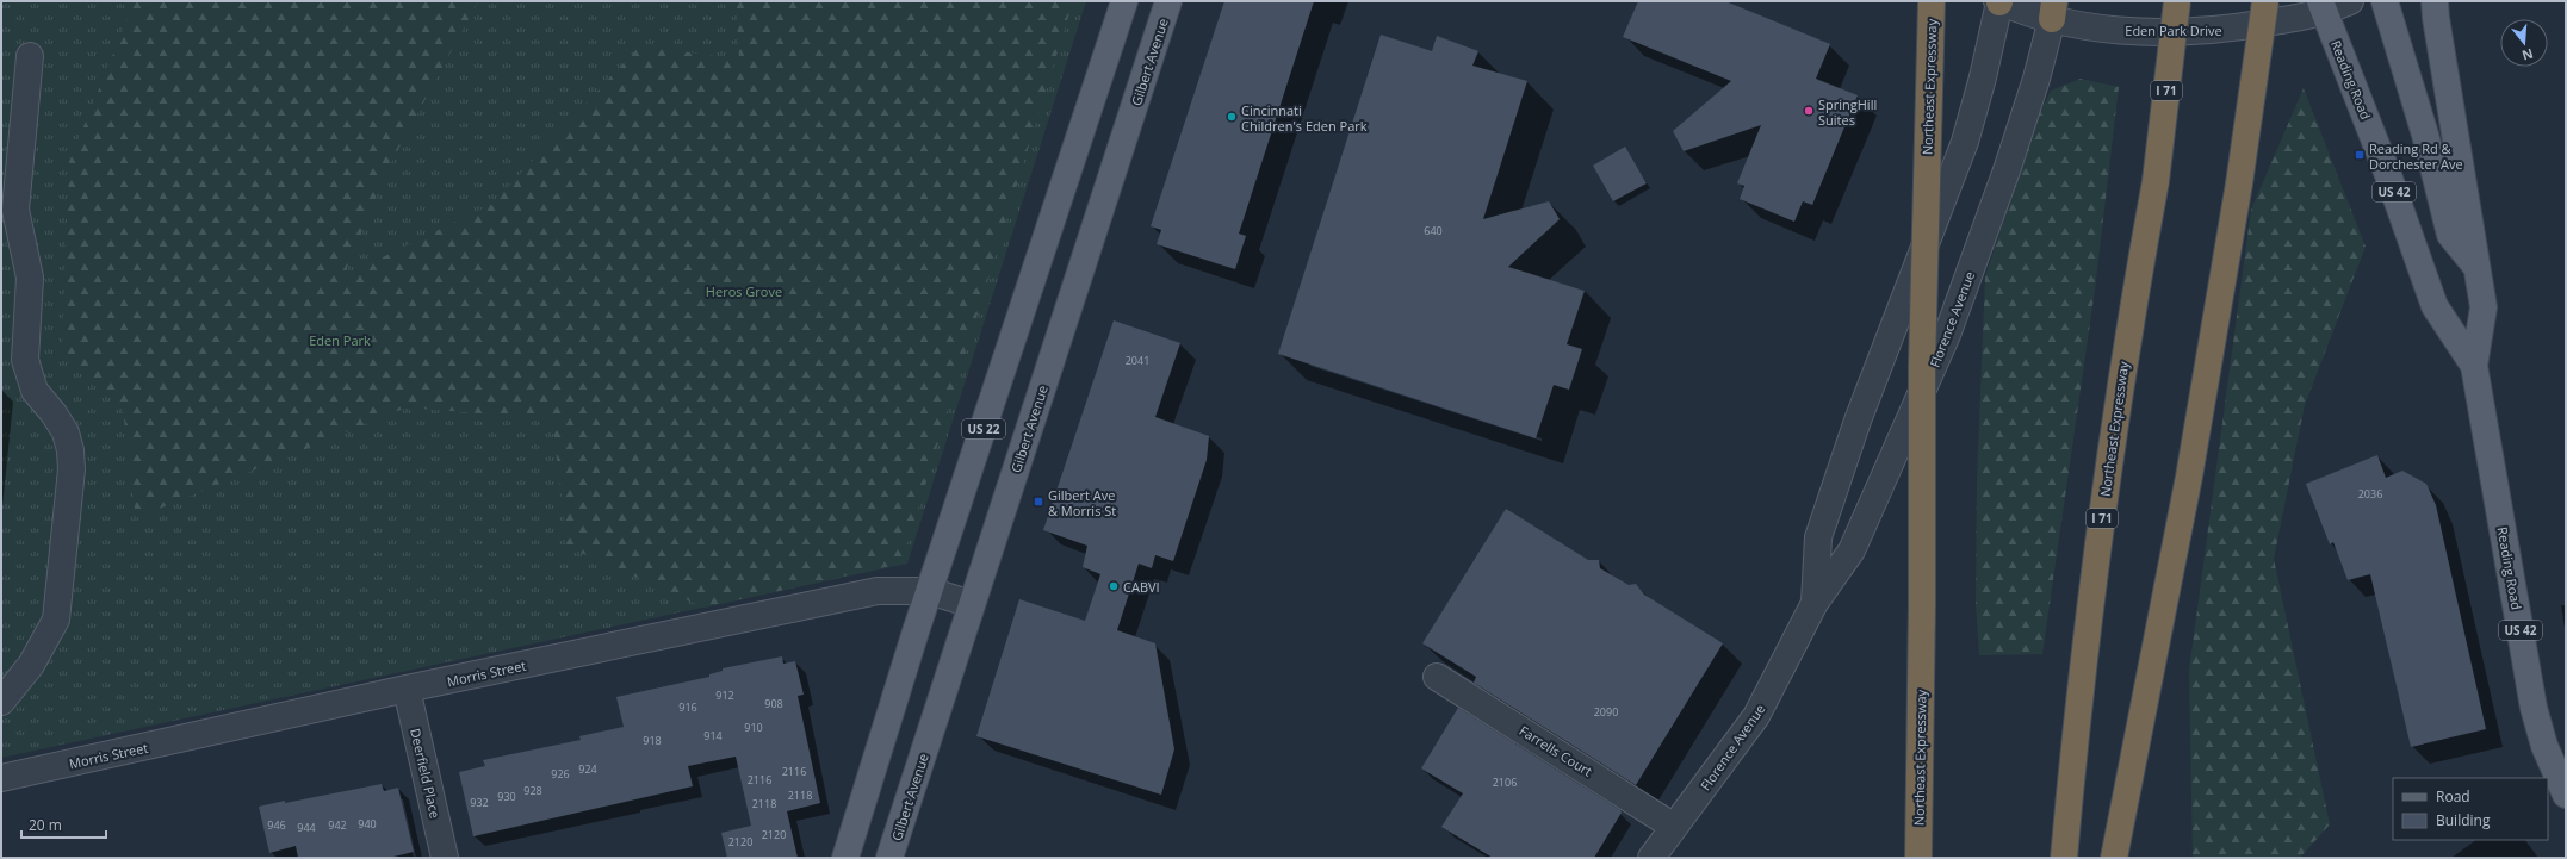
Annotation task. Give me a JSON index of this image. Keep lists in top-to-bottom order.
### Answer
{
  "streets": {
    "highway": ["Northeast Expressway", "I 71"],
    "main road": [
      "Gilbert Avenue",
      "Reading Road",
      "US 42",
      "US 22"
    ],
    "street": [
      "Eden Park Drive",
      "Florence Avenue",
      "Morris Street",
      "Farrells Court",
      "Deerfield Place"
    ]
  },
  "crossings": [
    ["Eden Park Drive", "Reading Road"],
    ["Eden Park Drive", "Florence Avenue"],
    ["Gilbert Avenue", "Morris Street"],
    ["Florence Avenue", "Farrells Court"],
    ["US 22", "Morris Street"],
    ["Morris Street", "Deerfield Place"]
  ],
  "parks": ["Heros Grove", "Eden Park"],
  "places": {
    "other": ["SpringHill Suites", "Cincinnati Children's Eden Park", "CABVI"],
    "transit": ["Reading Rd & Dorchester Ave", "Gilbert Ave & Morris St"]
  },
  "house_numbers": [
    "640",
    "2041",
    "2036",
    "912",
    "908",
    "916",
    "2090",
    "910",
    "914",
    "918",
    "924",
    "2116",
    "926",
    "2116",
    "2106",
    "928",
    "2118",
    "930",
    "932",
    "2118",
    "940",
    "946",
    "942",
    "944",
    "2120",
    "2120"
  ],
  "legend": ["Road", "Building"],
  "scale_bar": "20 m",
  "north": "bottom"
}
